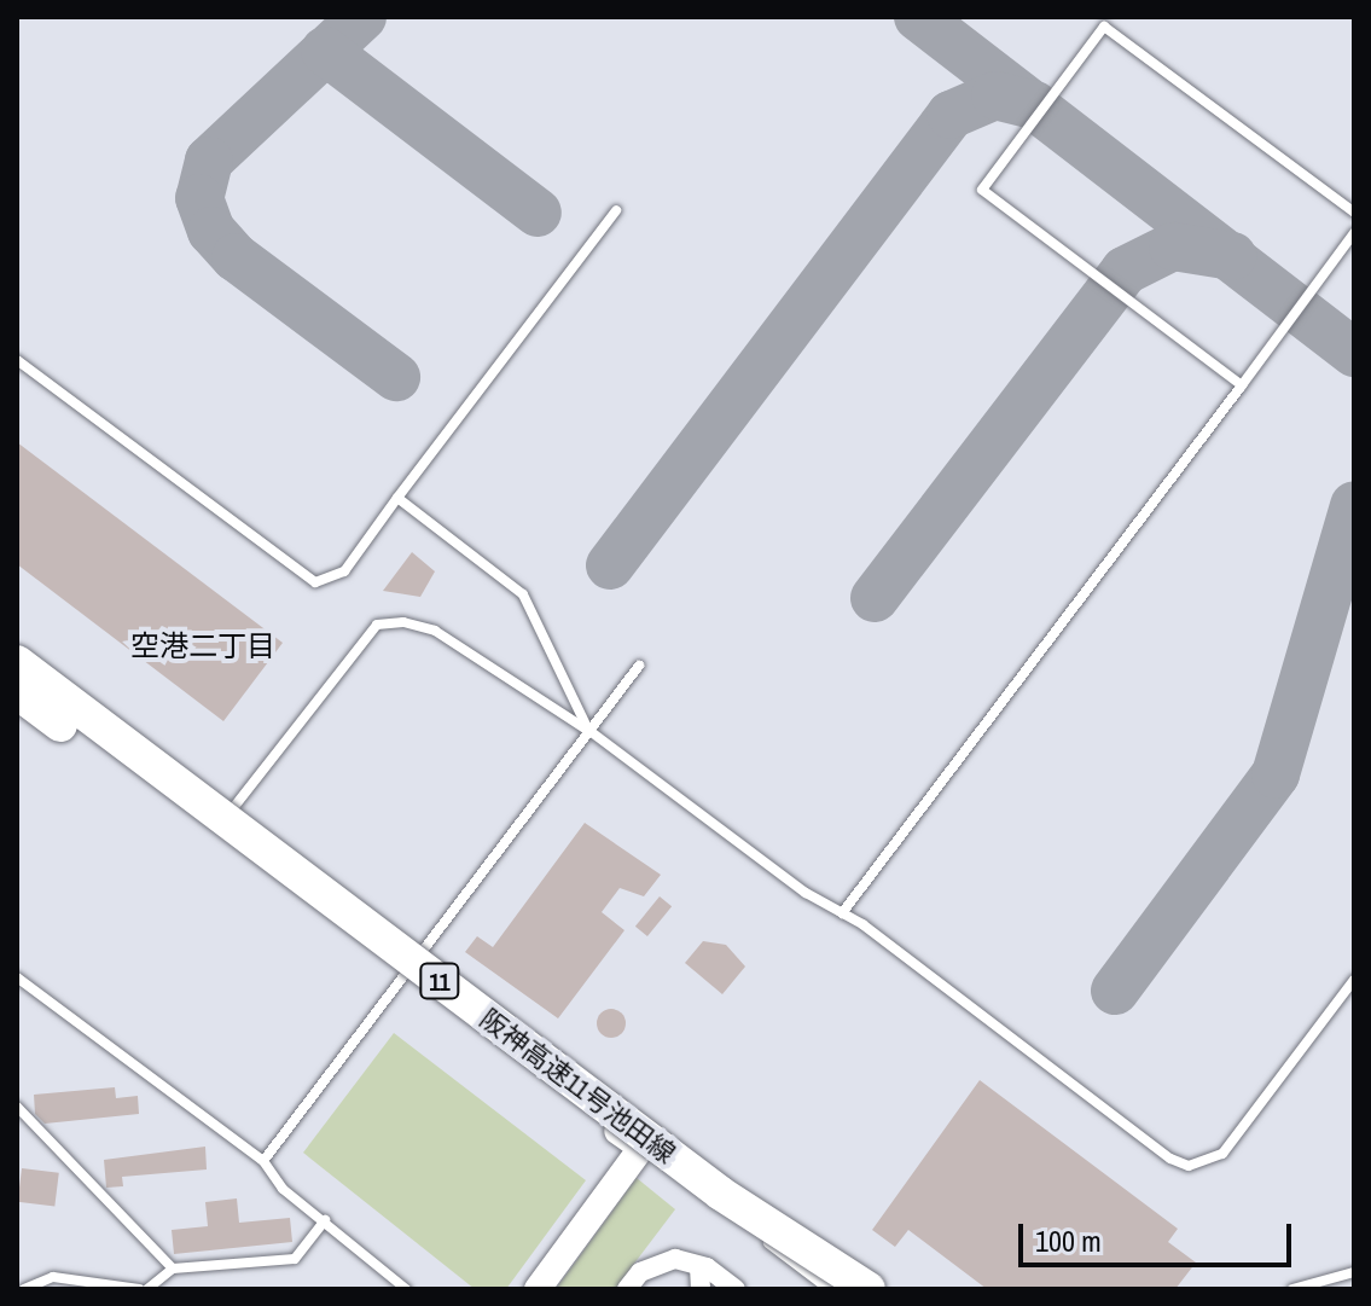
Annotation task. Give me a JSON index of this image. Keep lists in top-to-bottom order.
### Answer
{
  "streets": {
    "highway": ["11", "阪神高速11号池田線"]
  },
  "districts": ["空港二丁目"],
  "scale_bar": "100 m"
}
